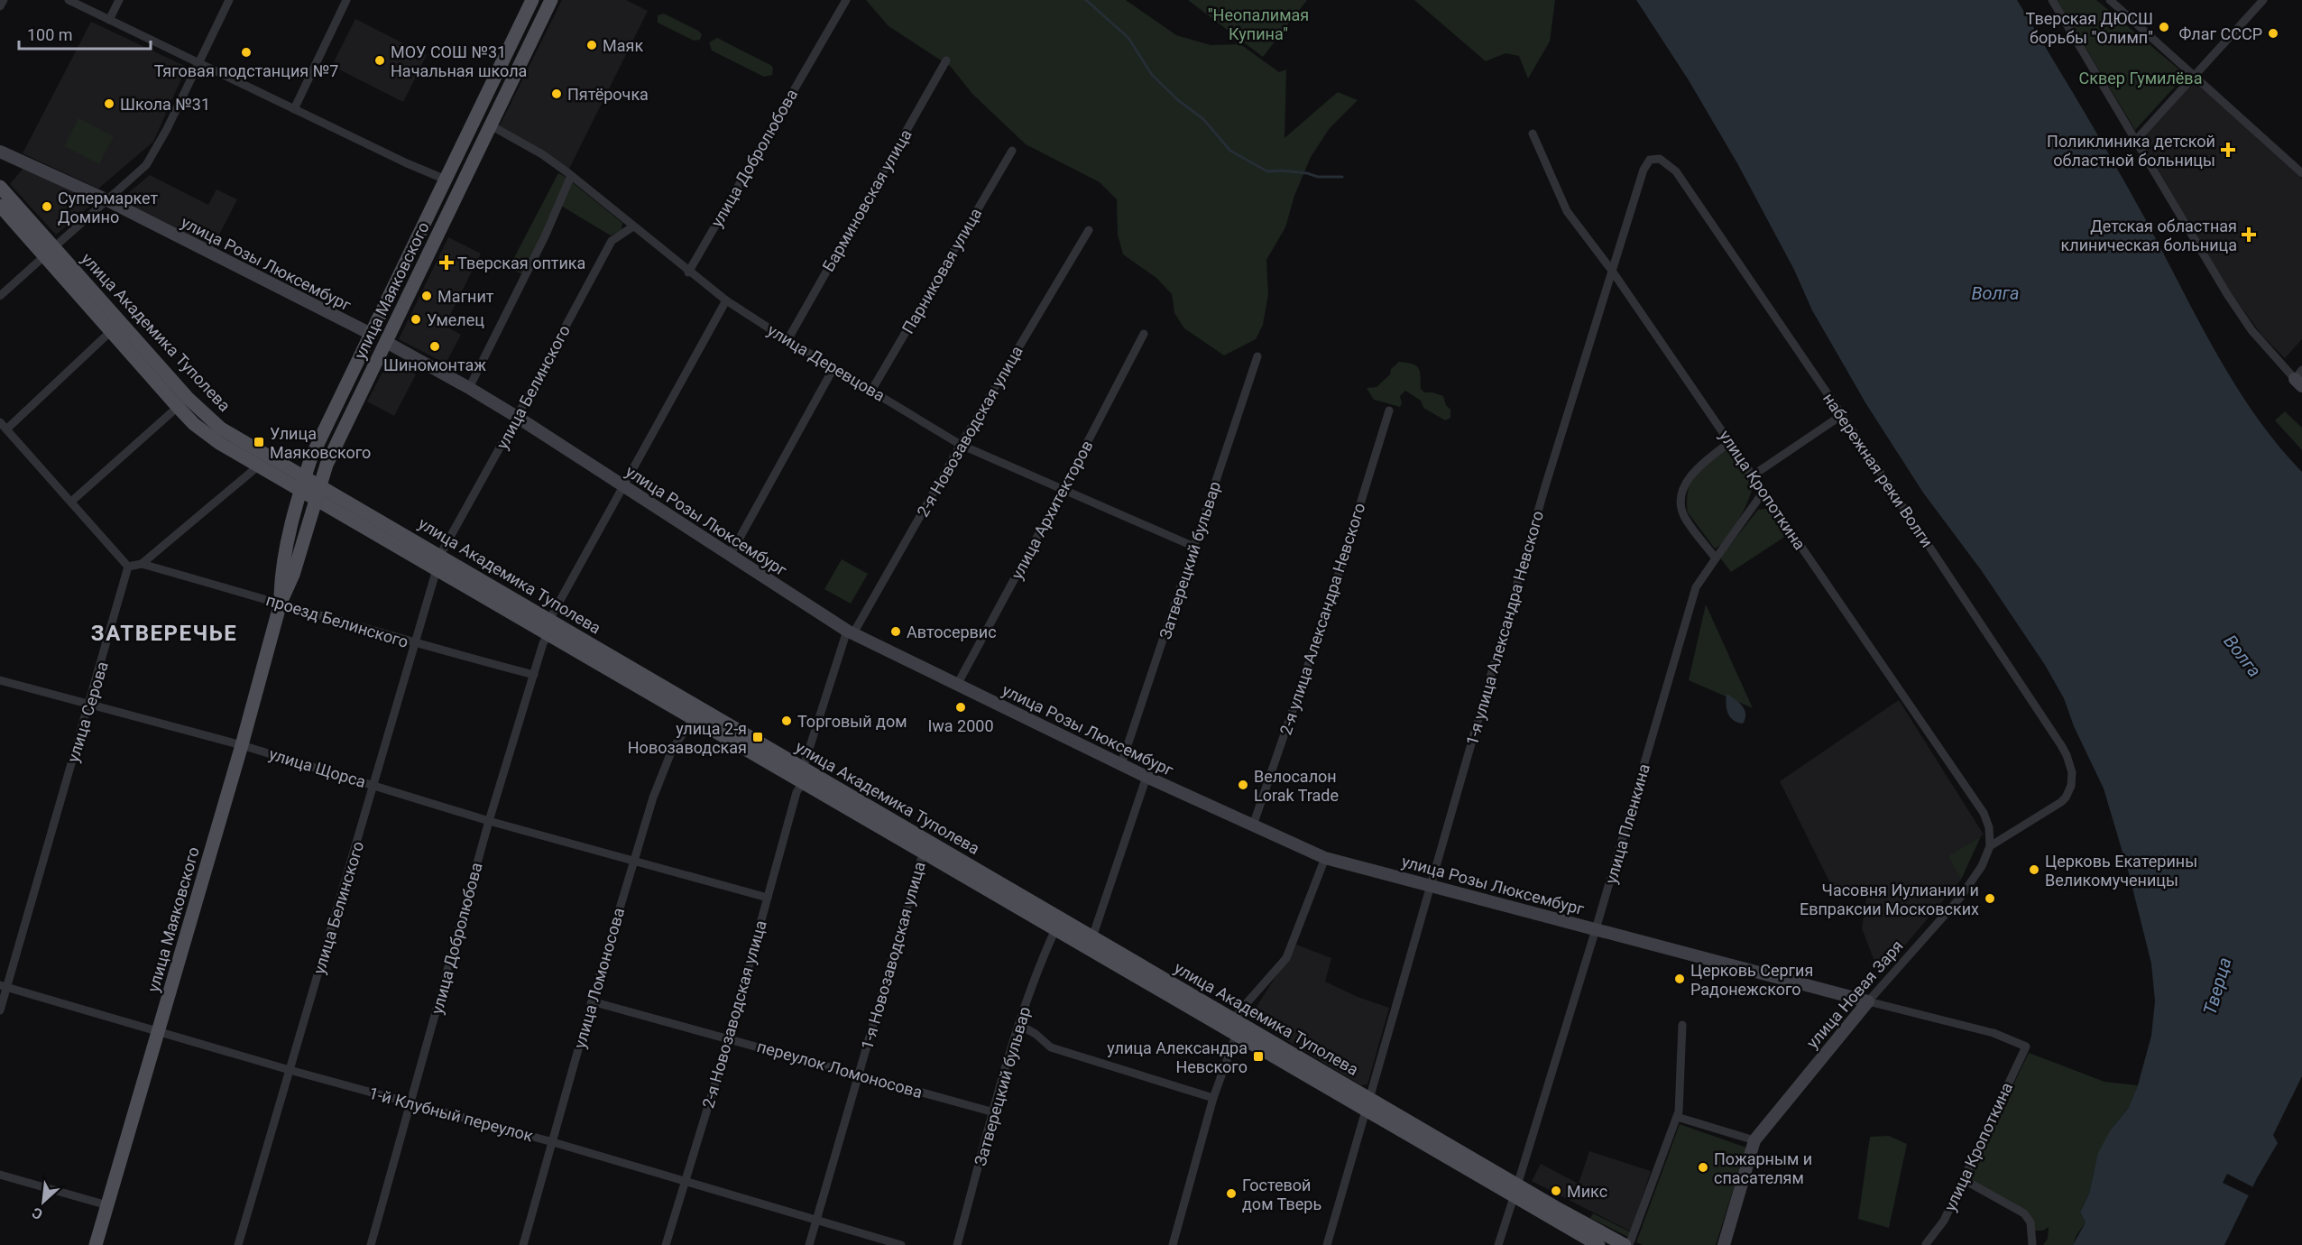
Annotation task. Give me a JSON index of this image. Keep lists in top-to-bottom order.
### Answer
{
  "streets": {
    "main road": ["улица Маяковского", "улица Академика Туполева"],
    "street": [
      "улица Добролюбова",
      "Барминовская улица",
      "улица Розы Люксембург",
      "Парниковая улица",
      "улица Деревцова",
      "улица Белинского",
      "2-я Новозаводская улица",
      "набережная реки Волги",
      "улица Кропоткина",
      "улица Архитекторов",
      "Затверецкий бульвар",
      "2-я улица Александра Невского",
      "проезд Белинского",
      "1-я улица Александра Невского",
      "улица Серова",
      "улица Щорса",
      "улица Пленкина",
      "1-я Новозаводская улица",
      "улица Ломоносова",
      "улица Новая Заря",
      "переулок Ломоносова",
      "1-й Клубный переулок"
    ]
  },
  "crossings": [
    ["улица Добролюбова", "улица Академика Туполева"],
    ["улица Добролюбова", "улица Деревцова"],
    ["улица Добролюбова", "проезд Белинского"],
    ["улица Добролюбова", "улица Щорса"],
    ["улица Добролюбова", "1-й Клубный переулок"],
    ["Барминовская улица", "улица Деревцова"],
    ["улица Розы Люксембург", "улица Маяковского"],
    ["улица Розы Люксембург", "улица Белинского"],
    ["улица Розы Люксембург", "2-я Новозаводская улица"],
    ["улица Розы Люксембург", "улица Кропоткина"],
    ["улица Розы Люксембург", "улица Архитекторов"],
    ["улица Розы Люксембург", "Затверецкий бульвар"],
    ["улица Розы Люксембург", "2-я улица Александра Невского"],
    ["улица Розы Люксембург", "1-я улица Александра Невского"],
    ["улица Розы Люксембург", "улица Пленкина"],
    ["улица Розы Люксембург", "улица Новая Заря"],
    ["Парниковая улица", "улица Деревцова"],
    ["улица Маяковского", "улица Академика Туполева"],
    ["улица Маяковского", "улица Деревцова"],
    ["улица Маяковского", "проезд Белинского"],
    ["улица Маяковского", "улица Щорса"],
    ["улица Маяковского", "1-й Клубный переулок"],
    ["улица Академика Туполева", "улица Белинского"],
    ["улица Академика Туполева", "2-я Новозаводская улица"],
    ["улица Академика Туполева", "Затверецкий бульвар"],
    ["улица Академика Туполева", "проезд Белинского"],
    ["улица Академика Туполева", "1-я улица Александра Невского"],
    ["улица Академика Туполева", "улица Пленкина"],
    ["улица Академика Туполева", "1-я Новозаводская улица"],
    ["улица Академика Туполева", "улица Ломоносова"],
    ["улица Деревцова", "улица Белинского"],
    ["улица Деревцова", "2-я Новозаводская улица"],
    ["улица Деревцова", "улица Архитекторов"],
    ["улица Деревцова", "Затверецкий бульвар"],
    ["улица Белинского", "проезд Белинского"],
    ["улица Белинского", "улица Щорса"],
    ["улица Белинского", "1-й Клубный переулок"],
    ["2-я Новозаводская улица", "улица Щорса"],
    ["2-я Новозаводская улица", "переулок Ломоносова"],
    ["2-я Новозаводская улица", "1-й Клубный переулок"],
    ["набережная реки Волги", "улица Кропоткина"],
    ["набережная реки Волги", "1-я улица Александра Невского"],
    ["набережная реки Волги", "улица Новая Заря"],
    ["улица Кропоткина", "1-я улица Александра Невского"],
    ["улица Кропоткина", "улица Пленкина"],
    ["улица Кропоткина", "улица Новая Заря"],
    ["Затверецкий бульвар", "переулок Ломоносова"],
    ["проезд Белинского", "улица Серова"],
    ["улица Серова", "улица Щорса"],
    ["улица Серова", "1-й Клубный переулок"],
    ["улица Щорса", "улица Ломоносова"],
    ["1-я Новозаводская улица", "переулок Ломоносова"],
    ["1-я Новозаводская улица", "1-й Клубный переулок"],
    ["улица Ломоносова", "переулок Ломоносова"],
    ["улица Ломоносова", "1-й Клубный переулок"]
  ],
  "districts": ["ЗАТВЕРЕЧЬЕ"],
  "water": ["Волга", "Тверца"],
  "parks": ["\"Неопалимая Купина\"", "Сквер Гумилёва"],
  "places": {
    "other": [
      "Тверская ДЮСШ борьбы \"Олимп\"",
      "Флаг СССР",
      "Маяк",
      "Тяговая подстанция №7",
      "МОУ СОШ №31 Начальная школа",
      "Пятёрочка",
      "Школа №31",
      "Супермаркет Домино",
      "Магнит",
      "Умелец",
      "Шиномонтаж",
      "Автосервис",
      "Iwa 2000",
      "Торговый дом",
      "Велосалон Lorak Trade",
      "Церковь Екатерины Великомученицы",
      "Часовня Иулиании и Евпраксии Московских",
      "Церковь Сергия Радонежского",
      "Пожарным и спасателям",
      "Микс",
      "Гостевой дом Тверь"
    ],
    "health": ["Поликлиника детской областной больницы", "Детская областная клиническая больница", "Тверская оптика"],
    "transit": ["Улица Маяковского", "улица 2-я Новозаводская", "улица Александра Невского"]
  },
  "scale_bar": "100 m",
  "north": "bottom left"
}
